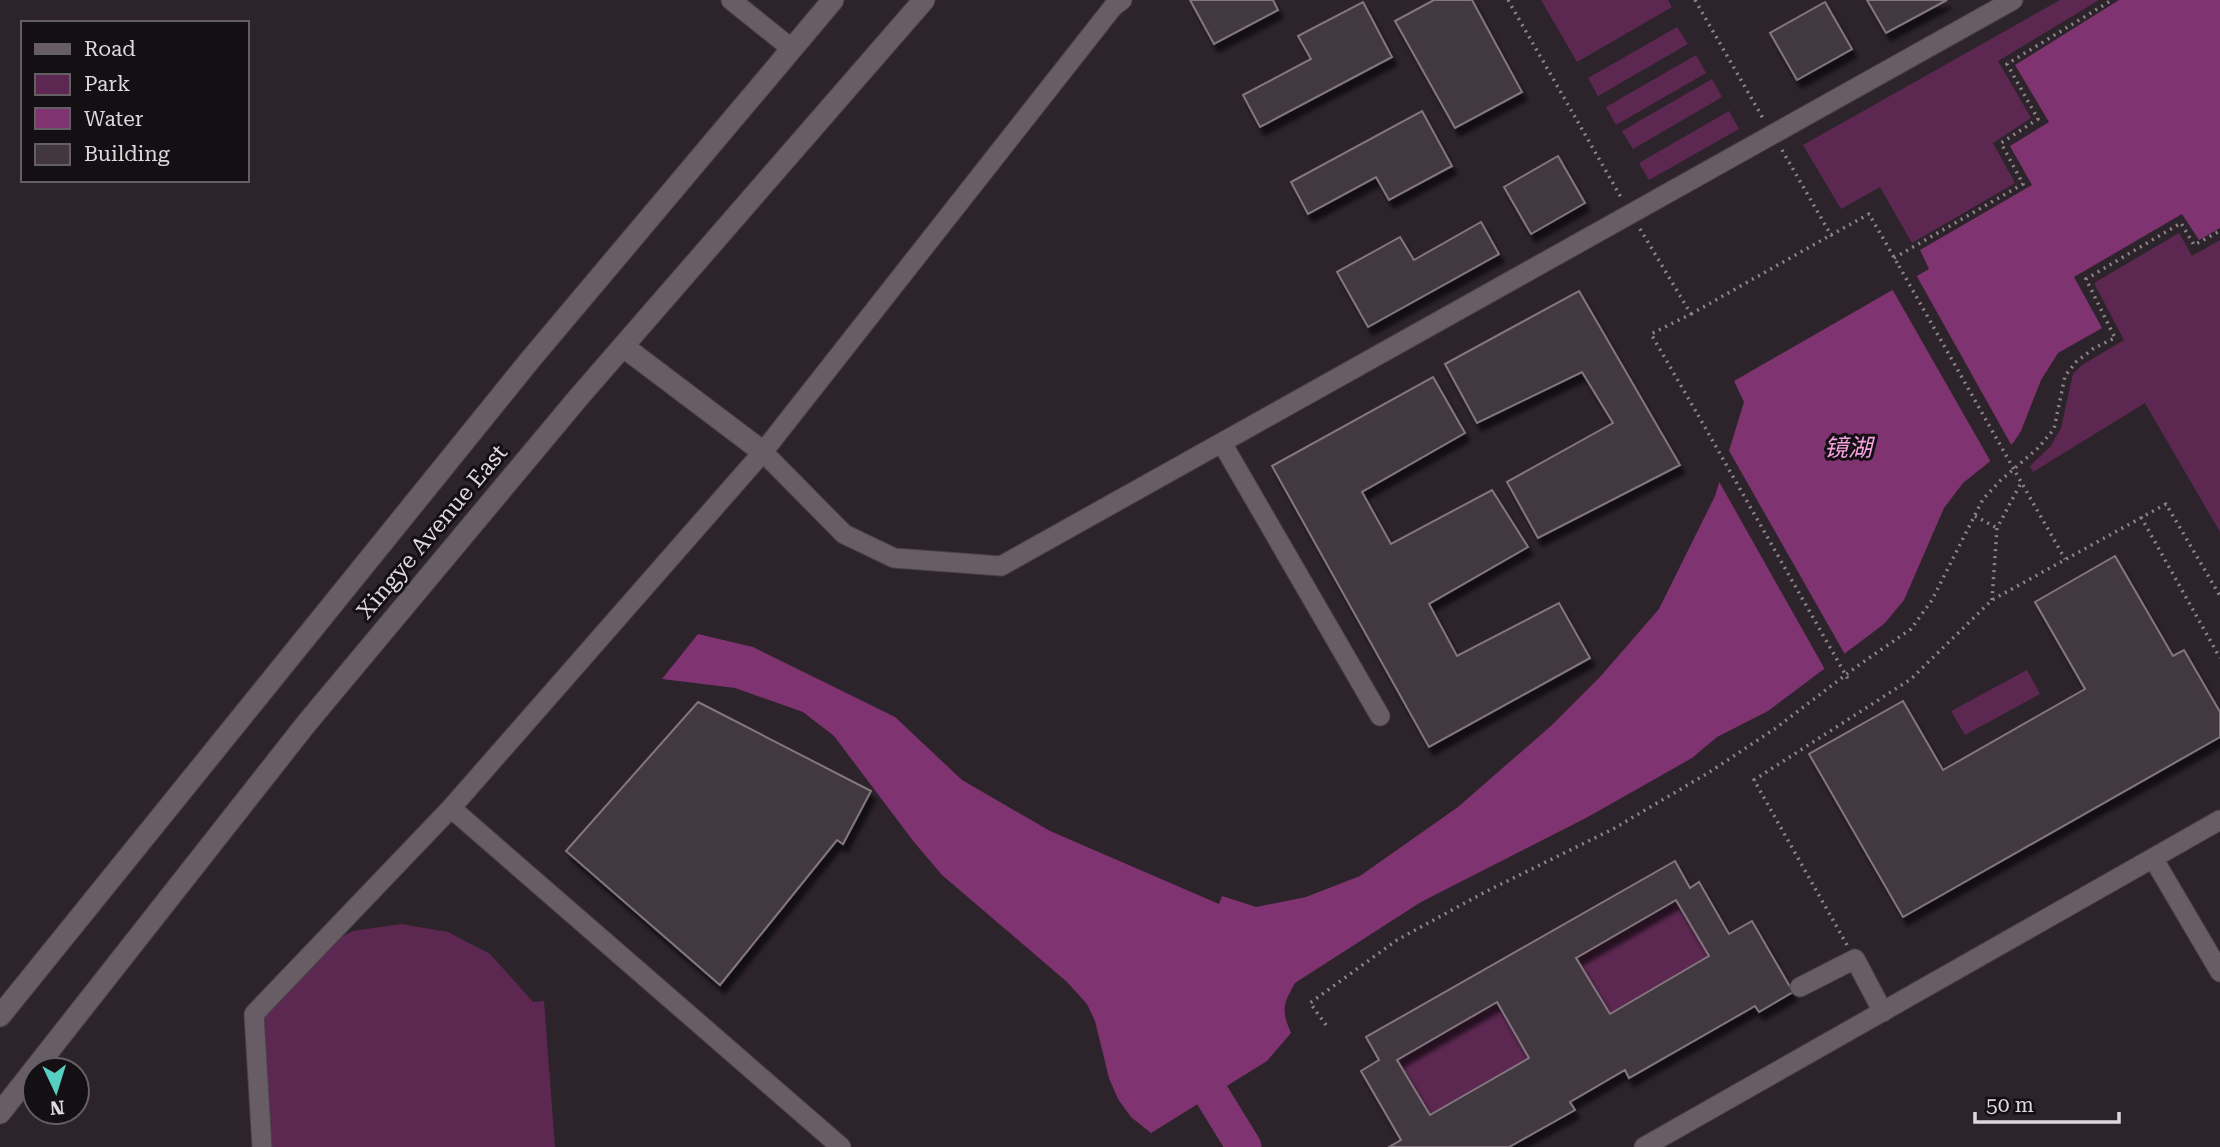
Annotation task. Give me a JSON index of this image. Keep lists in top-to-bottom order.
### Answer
{
  "streets": {
    "main road": ["Xingye Avenue East"]
  },
  "water": ["镜湖"],
  "legend": [
    "Road",
    "Park",
    "Water",
    "Building"
  ],
  "scale_bar": "50 m",
  "north": "bottom"
}
